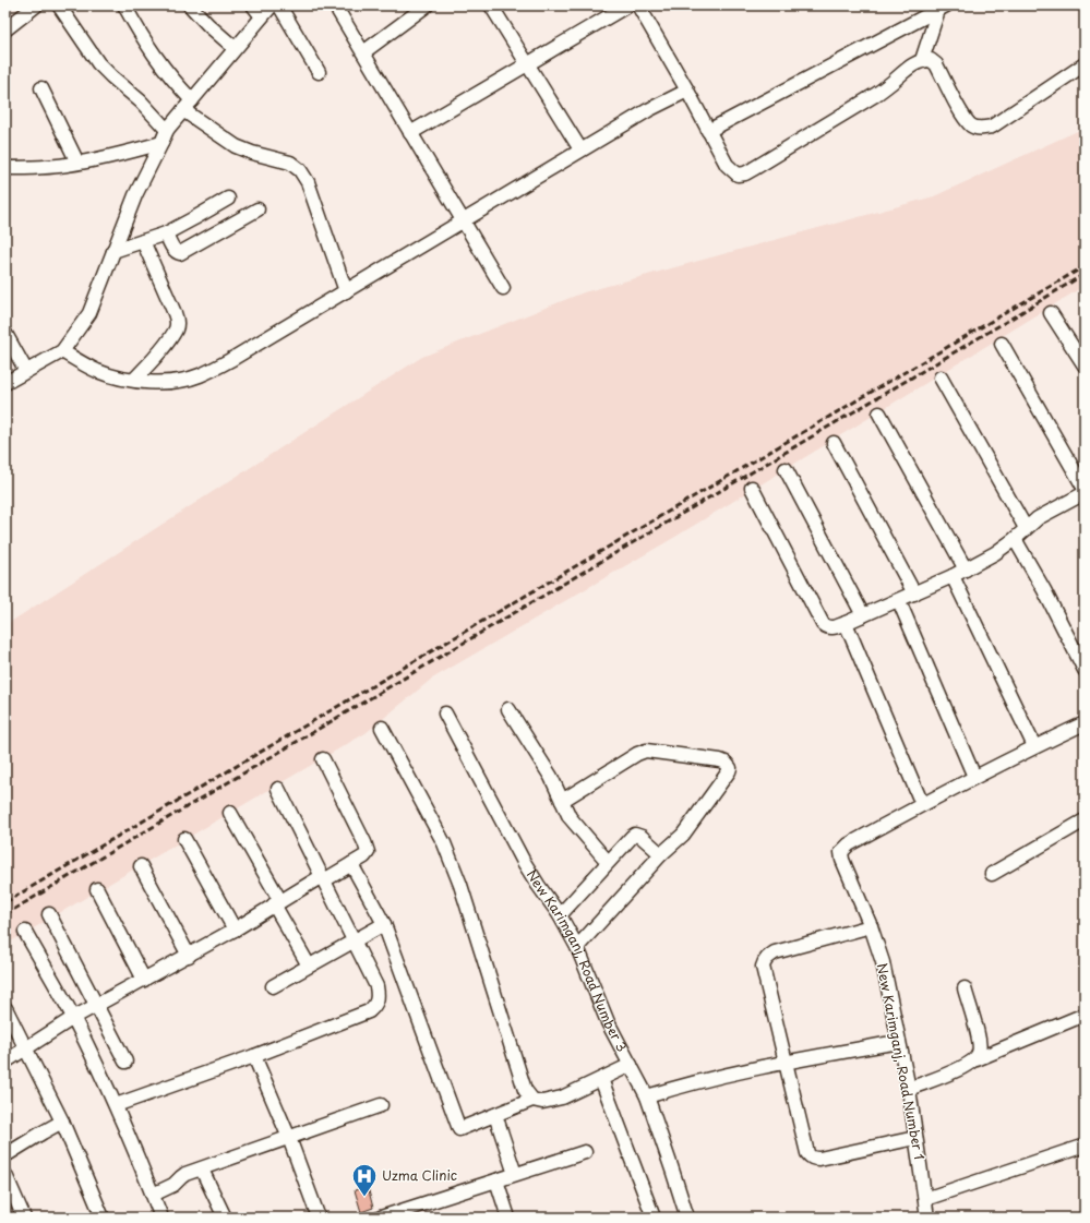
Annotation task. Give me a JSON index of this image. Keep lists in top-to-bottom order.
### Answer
{
  "streets": {
    "street": ["New Karimganj, Road Number 3", "New Karimganj, Road Number 1"]
  },
  "places": {
    "hospital": ["Uzma Clinic"]
  }
}
